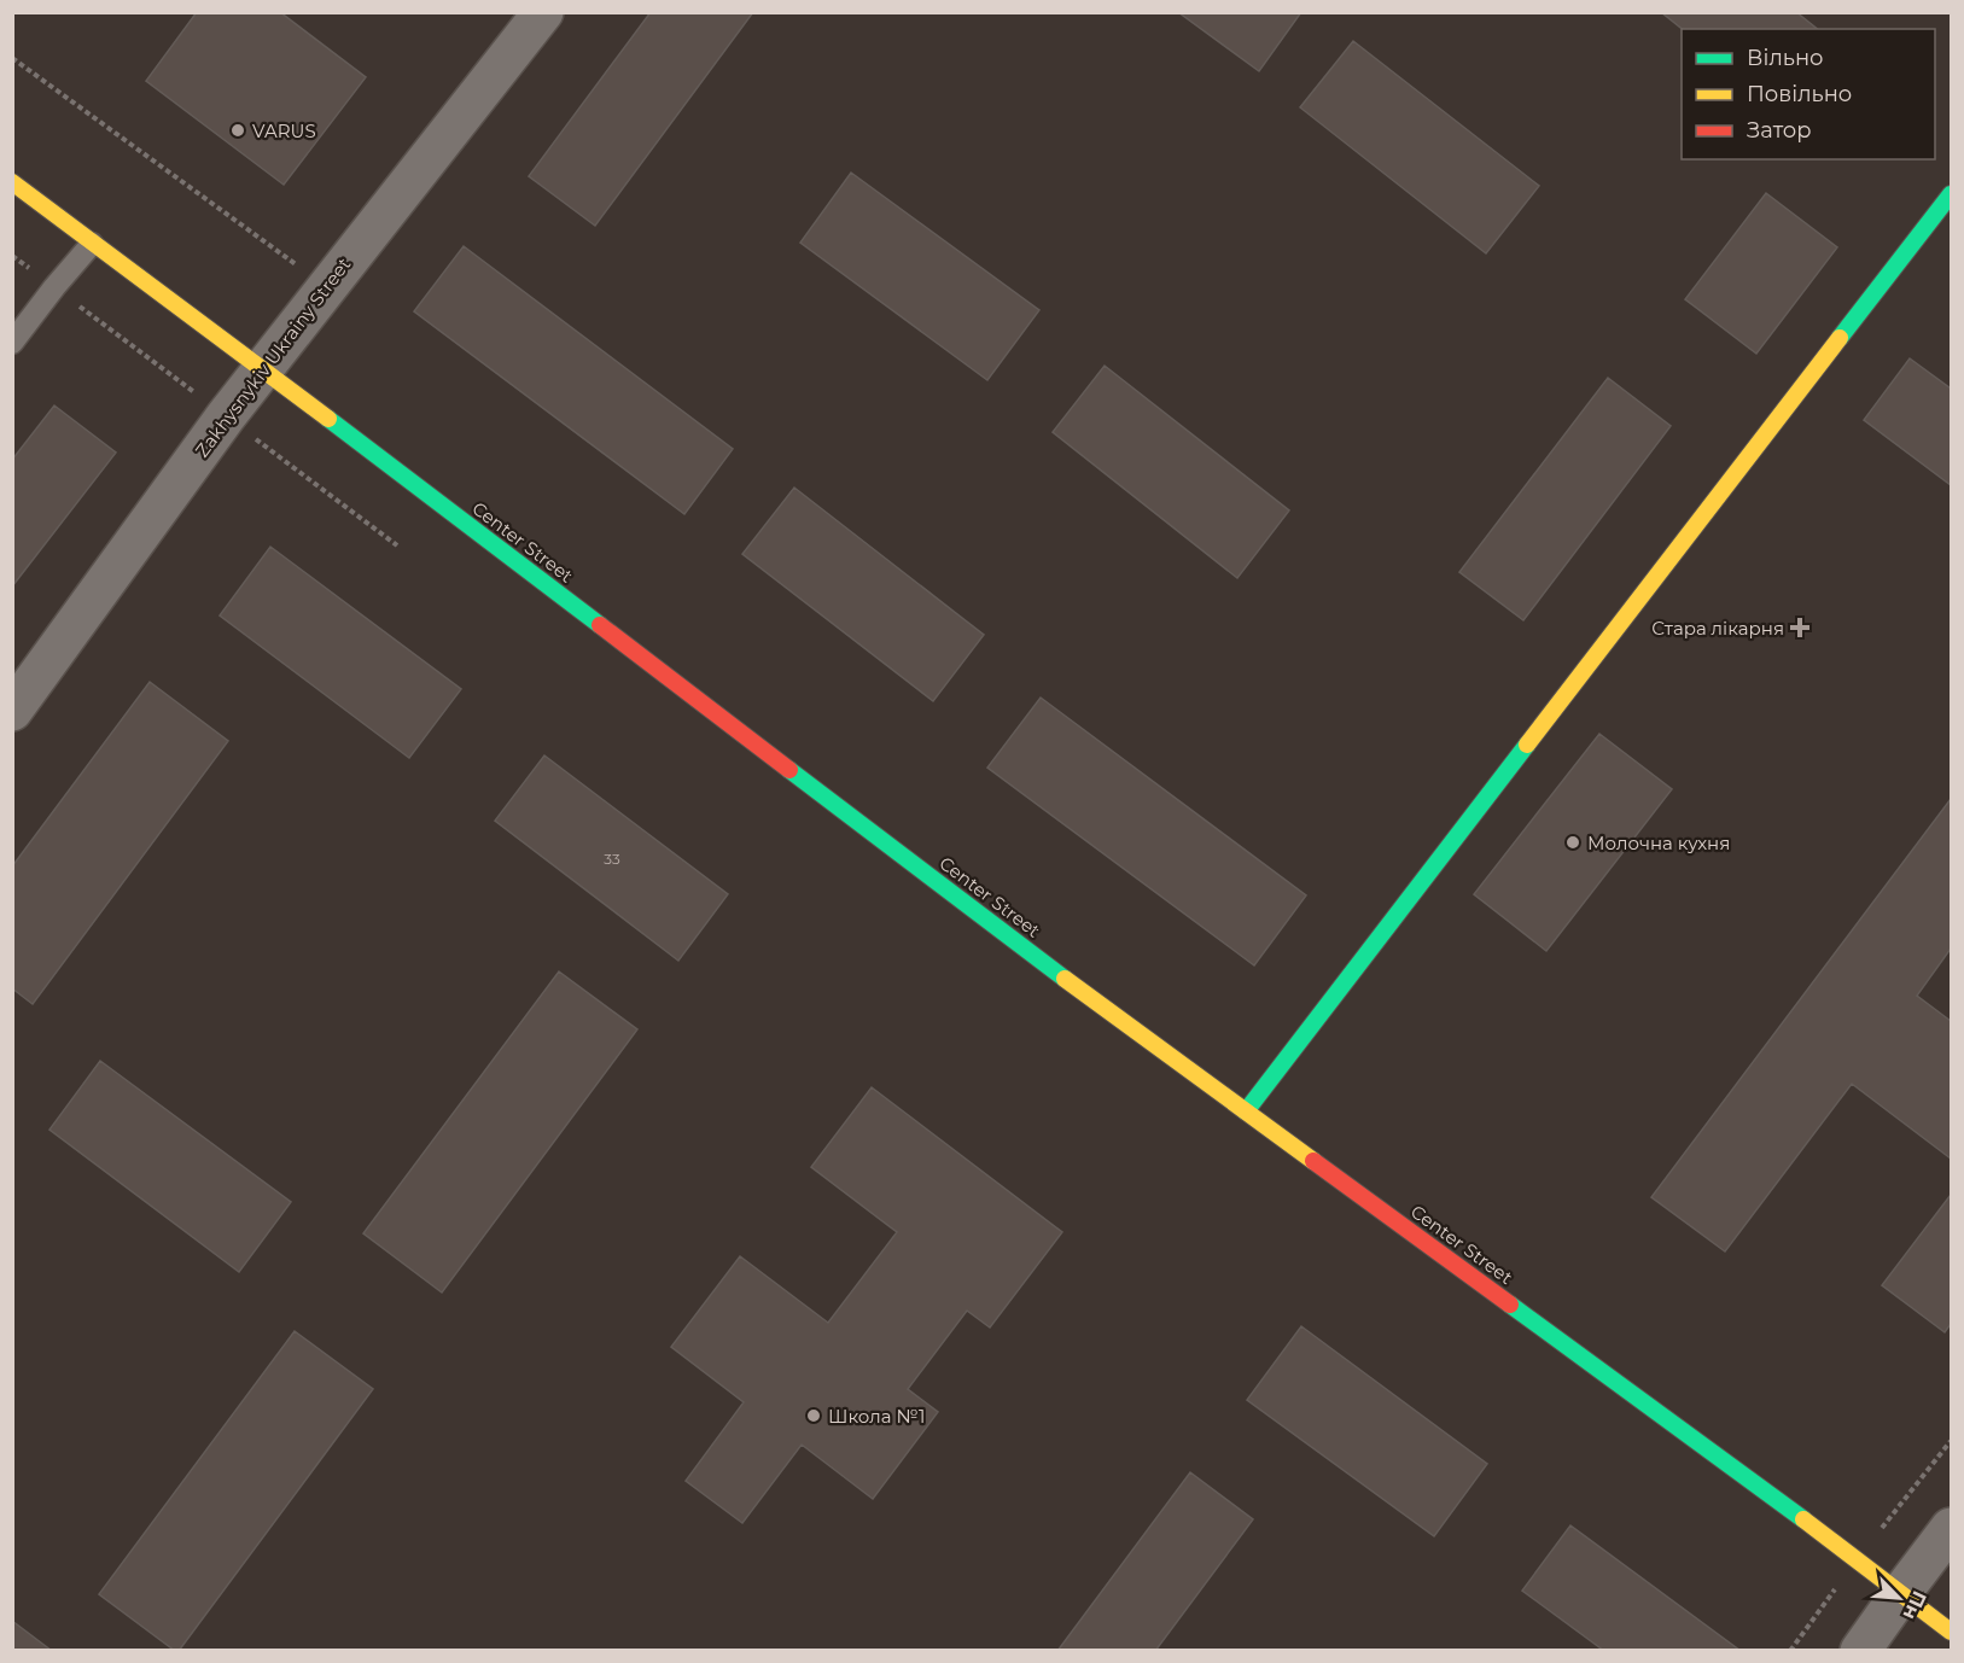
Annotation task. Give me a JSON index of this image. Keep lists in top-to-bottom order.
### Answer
{
  "streets": {
    "main road": ["Center Street"],
    "street": ["Zakhysnykiv Ukrainy Street"]
  },
  "crossings": [
    ["Zakhysnykiv Ukrainy Street", "Center Street"]
  ],
  "places": {
    "other": ["VARUS", "Молочна кухня", "Школа №1"],
    "health": ["Стара лікарня"]
  },
  "house_numbers": ["33"],
  "legend": ["Вільно", "Повільно", "Затор"],
  "north": "bottom right"
}
